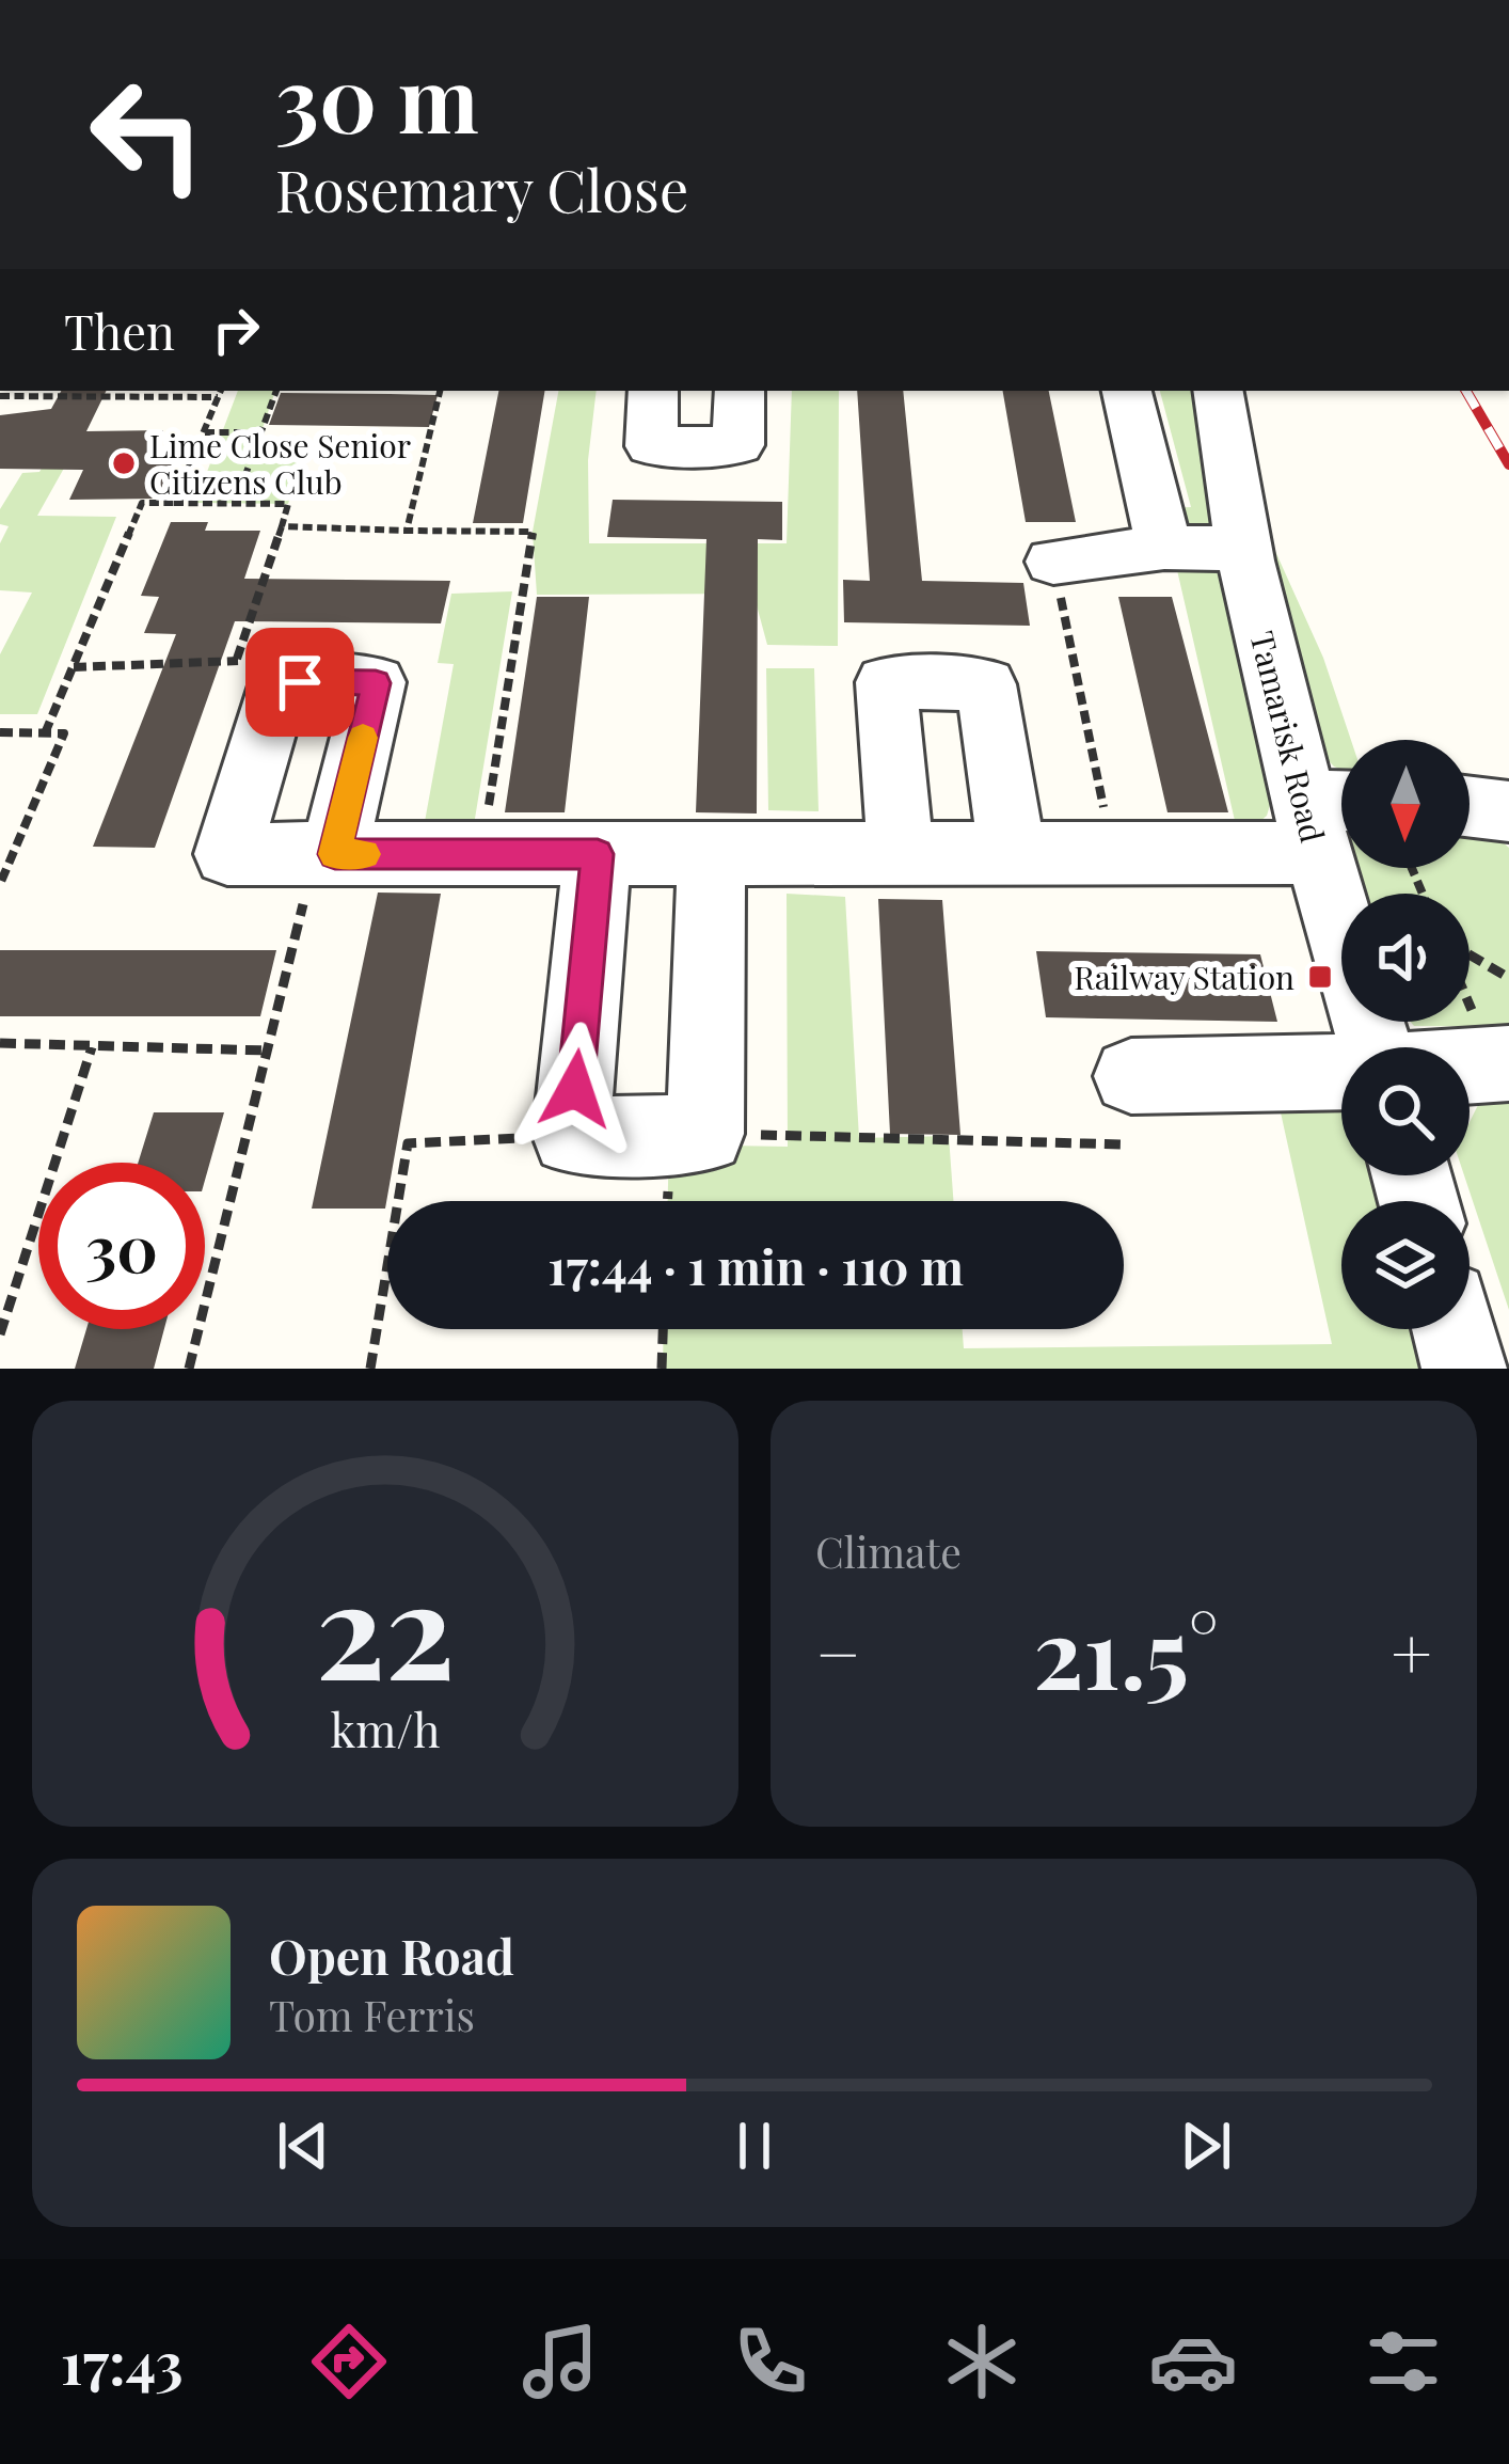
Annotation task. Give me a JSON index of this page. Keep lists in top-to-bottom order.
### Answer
{
  "streets": {
    "street": ["Tamarisk Road"]
  },
  "places": {
    "other": ["Lime Close Senior Citizens Club"],
    "transit": ["Railway Station"]
  },
  "north": "bottom",
  "page": {
    "turn": ["30 m", "Rosemary Close"],
    "then": "Then",
    "limit": "30",
    "trip": "17:44 · 1 min · 110 m",
    "tile": "Climate",
    "heat": ["−", "21.5°", "+"],
    "song": ["Open Road", "Tom Ferris"],
    "tabs": "17:43",
    "gauge": ["22", "km/h"]
  }
}
